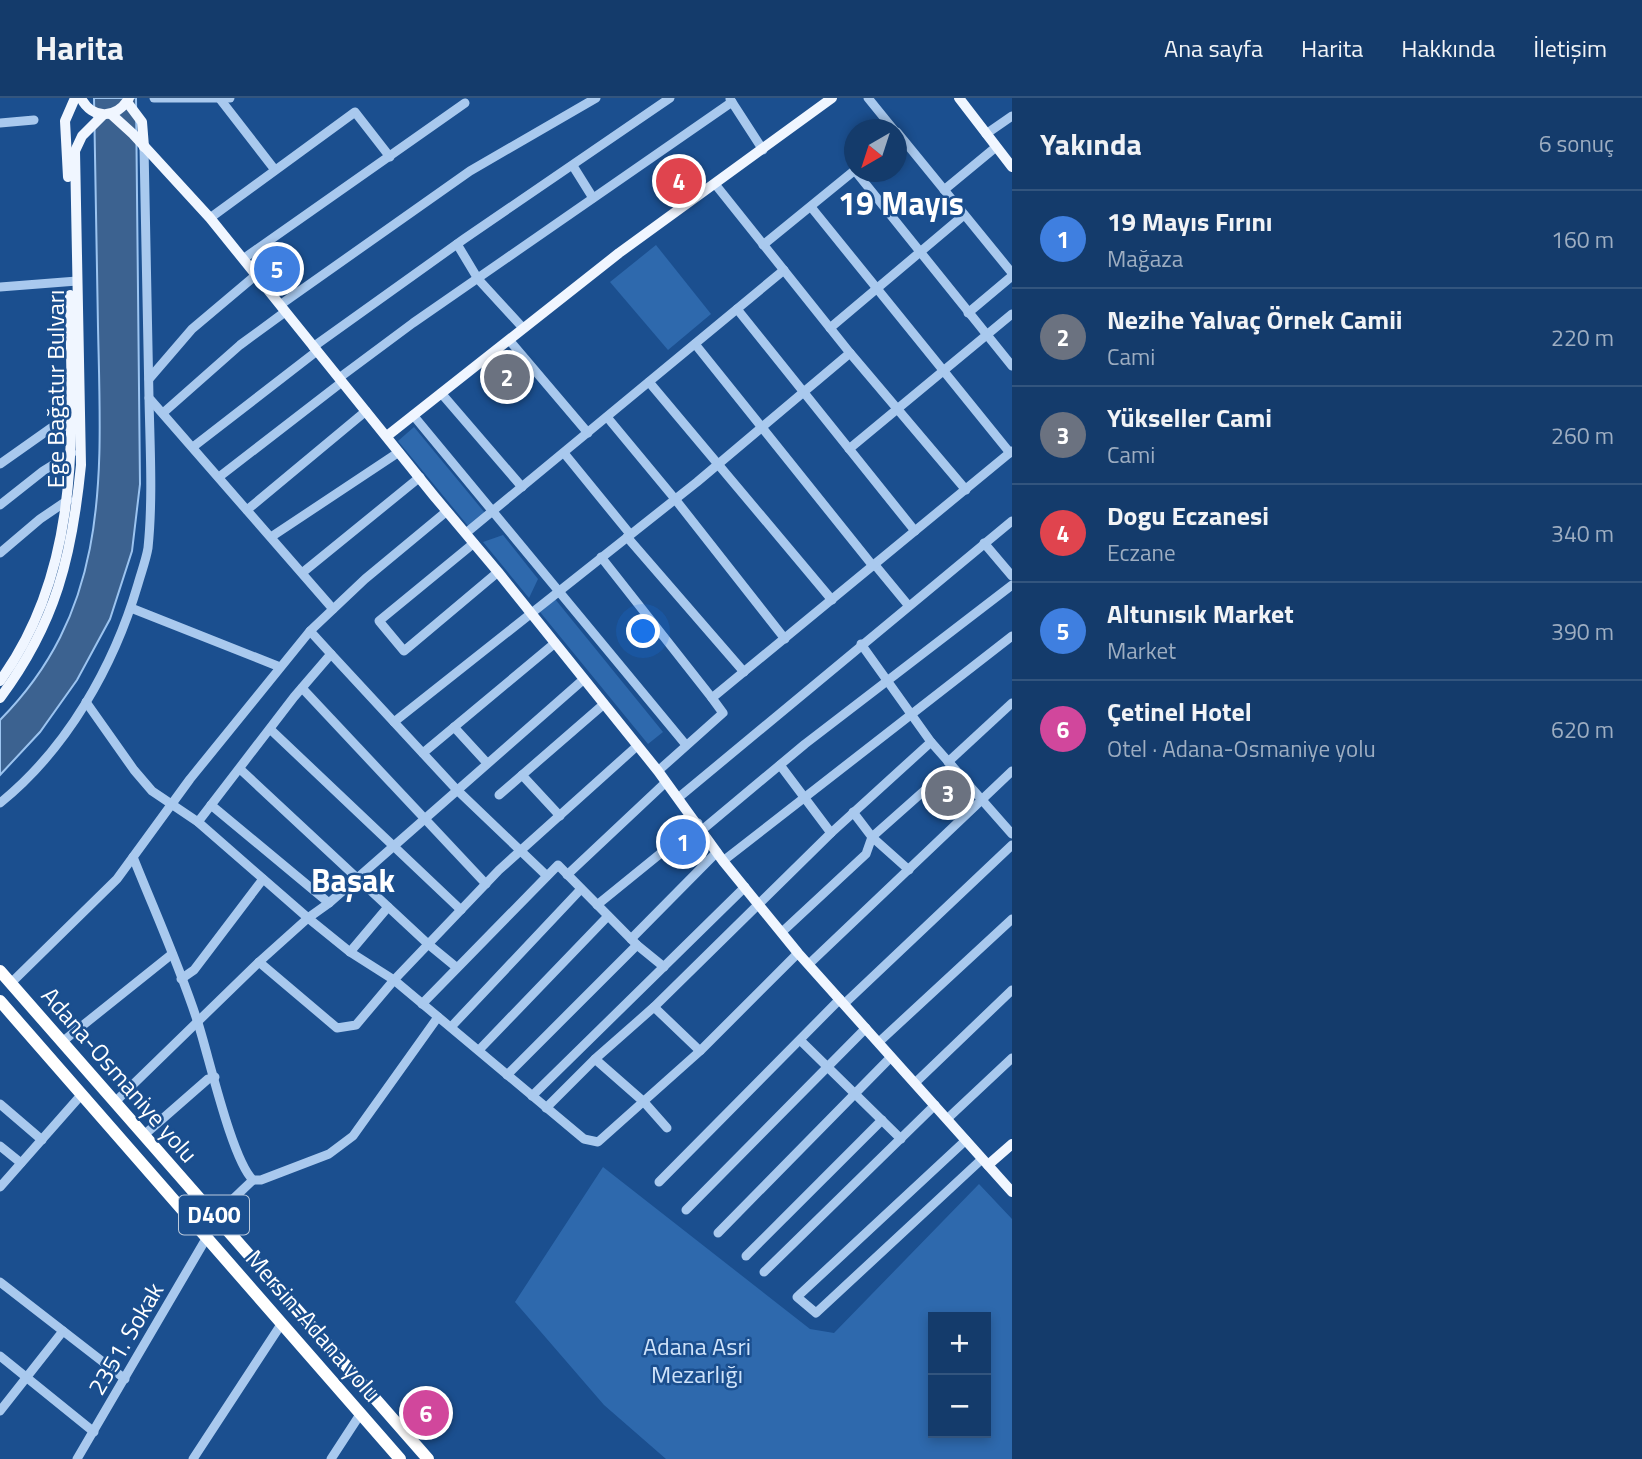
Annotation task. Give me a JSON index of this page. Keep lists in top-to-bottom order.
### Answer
{
  "streets": {
    "highway": ["Adana-Osmaniye yolu", "D400", "Mersin-Adana yolu"],
    "main road": ["Ege Bağatur Bulvarı"],
    "street": ["2351. Sokak"]
  },
  "crossings": [
    ["Mersin-Adana yolu", "2351. Sokak"]
  ],
  "districts": ["19 Mayıs", "Başak"],
  "parks": ["Adana Asri Mezarlığı"],
  "north": "bottom left",
  "page": {
    "header": "Harita",
    "nav": [
      "Ana sayfa",
      "Harita",
      "Hakkında",
      "İletişim"
    ],
    "heading": ["Yakında", "6 sonuç"],
    "pins": [
      "4",
      "5",
      "2",
      "3",
      "1",
      "6"
    ],
    "list": [
      {
        "mark": "1",
        "name": "19 Mayıs Fırını",
        "note": "Mağaza",
        "value": "160 m"
      },
      {
        "mark": "2",
        "name": "Nezihe Yalvaç Örnek Camii",
        "note": "Cami",
        "value": "220 m"
      },
      {
        "mark": "3",
        "name": "Yükseller Cami",
        "note": "Cami",
        "value": "260 m"
      },
      {
        "mark": "4",
        "name": "Dogu Eczanesi",
        "note": "Eczane",
        "value": "340 m"
      },
      {
        "mark": "5",
        "name": "Altunısık Market",
        "note": "Market",
        "value": "390 m"
      },
      {
        "mark": "6",
        "name": "Çetinel Hotel",
        "note": "Otel · Adana-Osmaniye yolu",
        "value": "620 m"
      }
    ],
    "map_buttons": ["+", "−"]
  }
}
